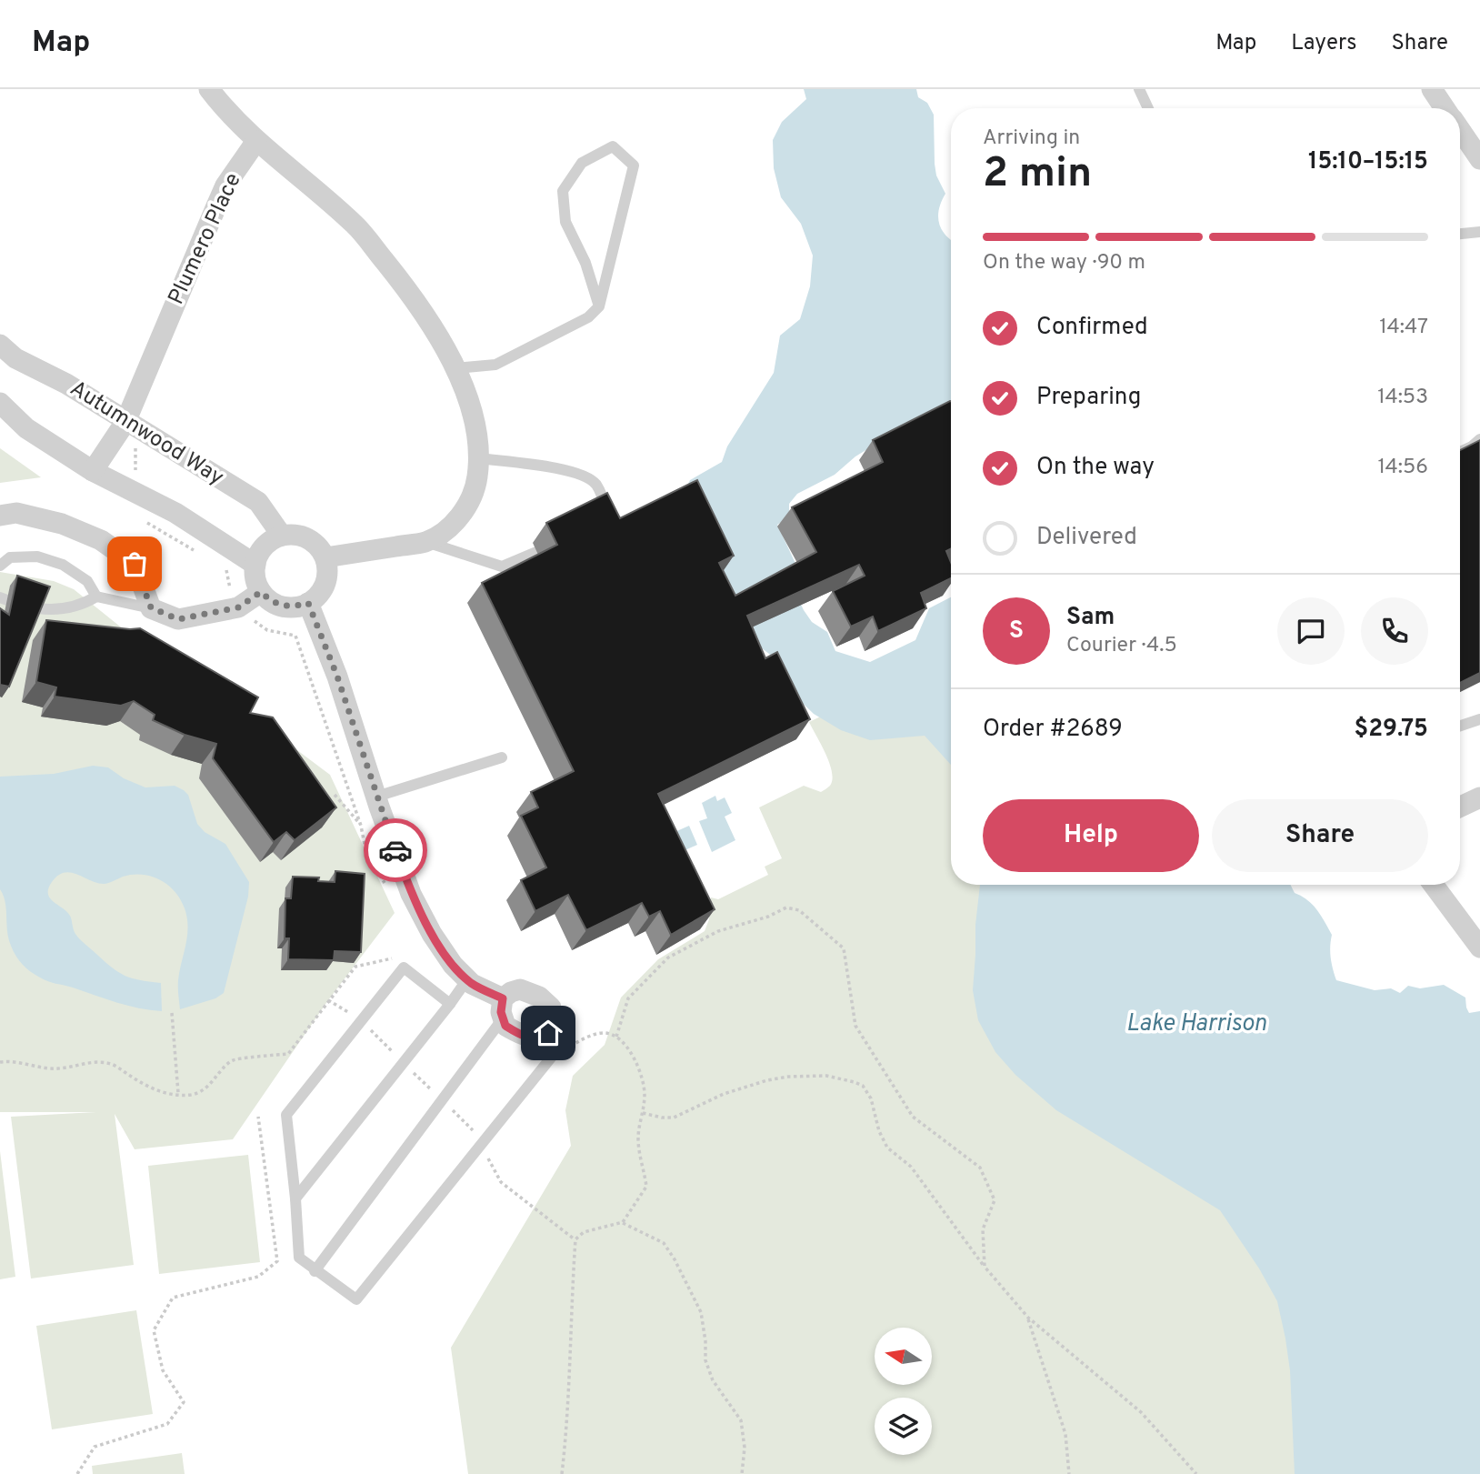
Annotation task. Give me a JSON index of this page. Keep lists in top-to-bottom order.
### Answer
{
  "streets": {
    "street": ["Plumero Place", "Autumnwood Way"]
  },
  "crossings": [
    ["Plumero Place", "Autumnwood Way"]
  ],
  "water": ["Lake Harrison"],
  "north": "left",
  "page": {
    "header": "Map",
    "nav": ["Map", "Layers", "Share"],
    "heading": ["2 min", "Arriving in", "15:10–15:15"],
    "panel": [
      "Sam",
      "Courier · 4.5",
      "Order #2689",
      "$29.75"
    ],
    "bar": "On the way · 90 m",
    "list": [
      ["Confirmed", "14:47"],
      ["Preparing", "14:53"],
      ["On the way", "14:56"],
      "Delivered"
    ],
    "round": "S",
    "buttons": ["Help", "Share"]
  }
}
